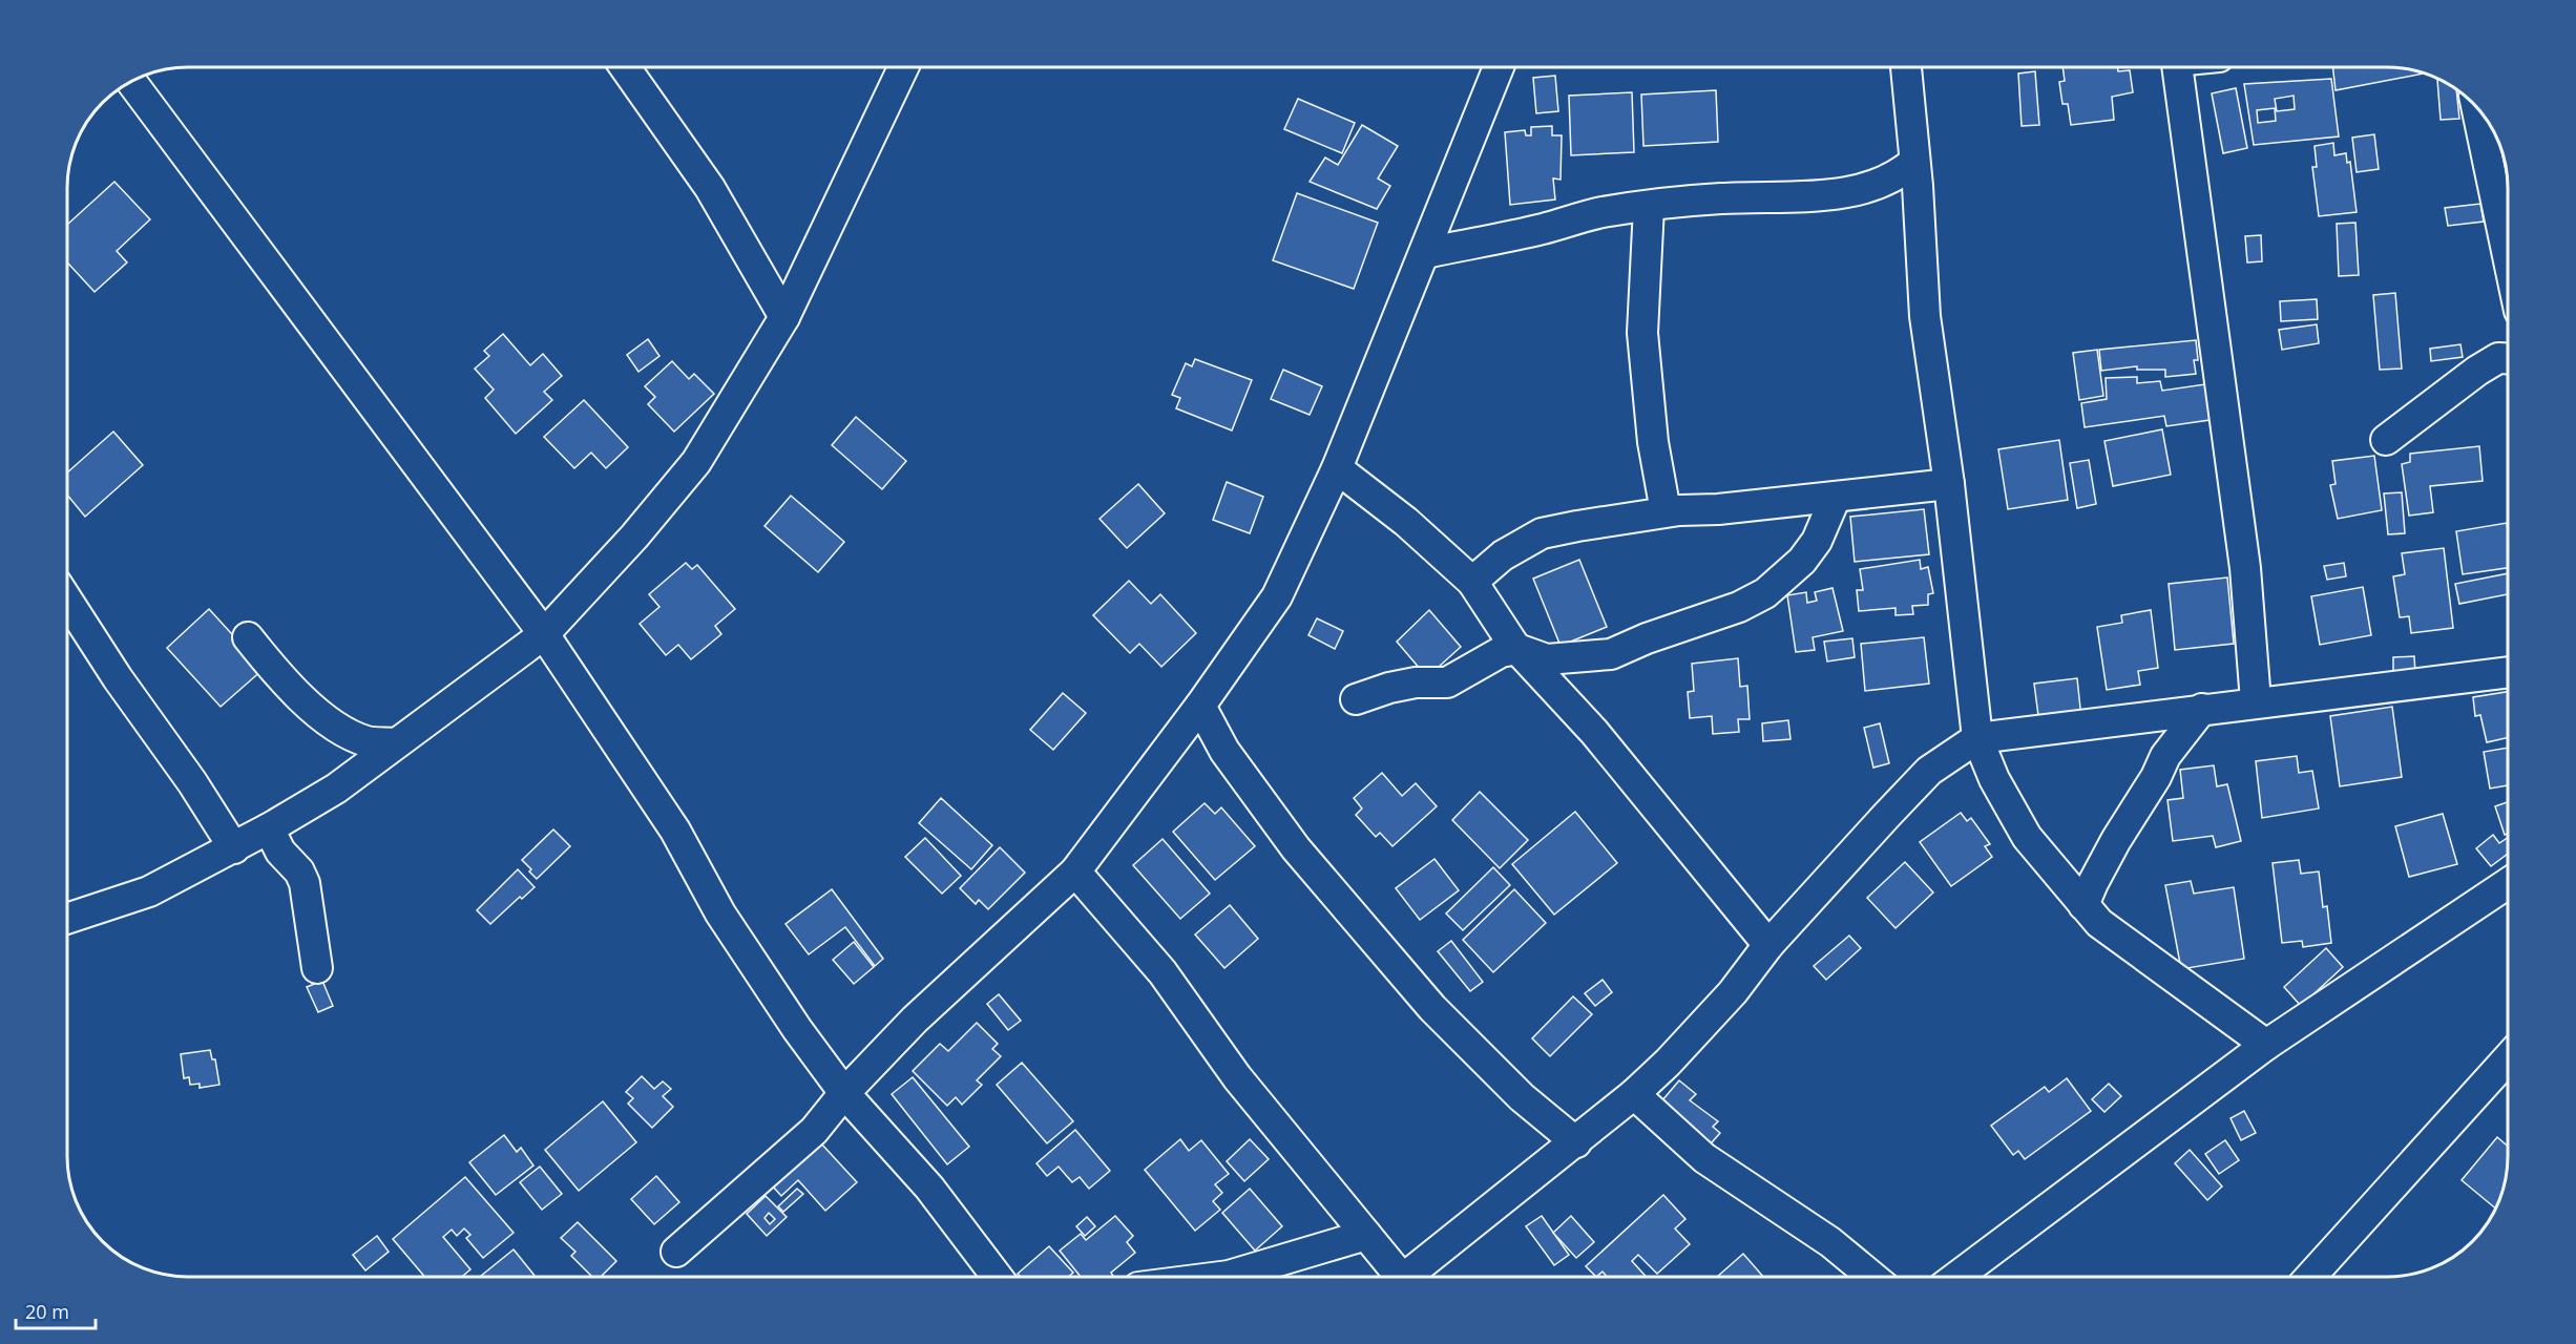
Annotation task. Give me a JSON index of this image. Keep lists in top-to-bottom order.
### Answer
{
  "scale_bar": "20 m"
}
